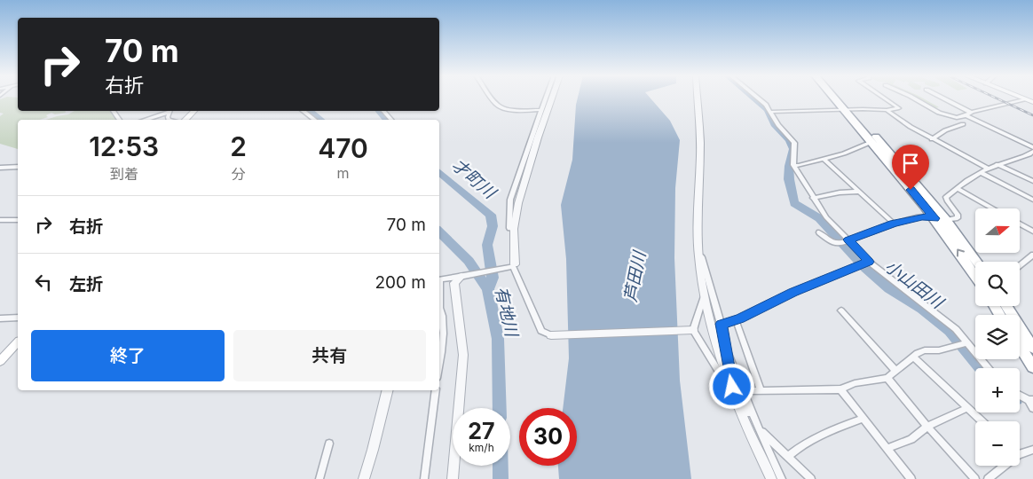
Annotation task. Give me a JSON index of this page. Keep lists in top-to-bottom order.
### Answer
{
  "water": [
    "才町川",
    "芦田川",
    "小山田川",
    "有地川"
  ],
  "north": "right",
  "page": {
    "turn": ["70 m", "右折"],
    "eta": [
      "12:53",
      "到着",
      "2",
      "分",
      "470",
      "m"
    ],
    "list": [
      {
        "name": "右折",
        "value": "70 m"
      },
      {
        "name": "左折",
        "value": "200 m"
      }
    ],
    "map_buttons": ["+", "−"],
    "buttons": ["終了", "共有"],
    "speed": "27 km/h",
    "limit": "30"
  }
}
